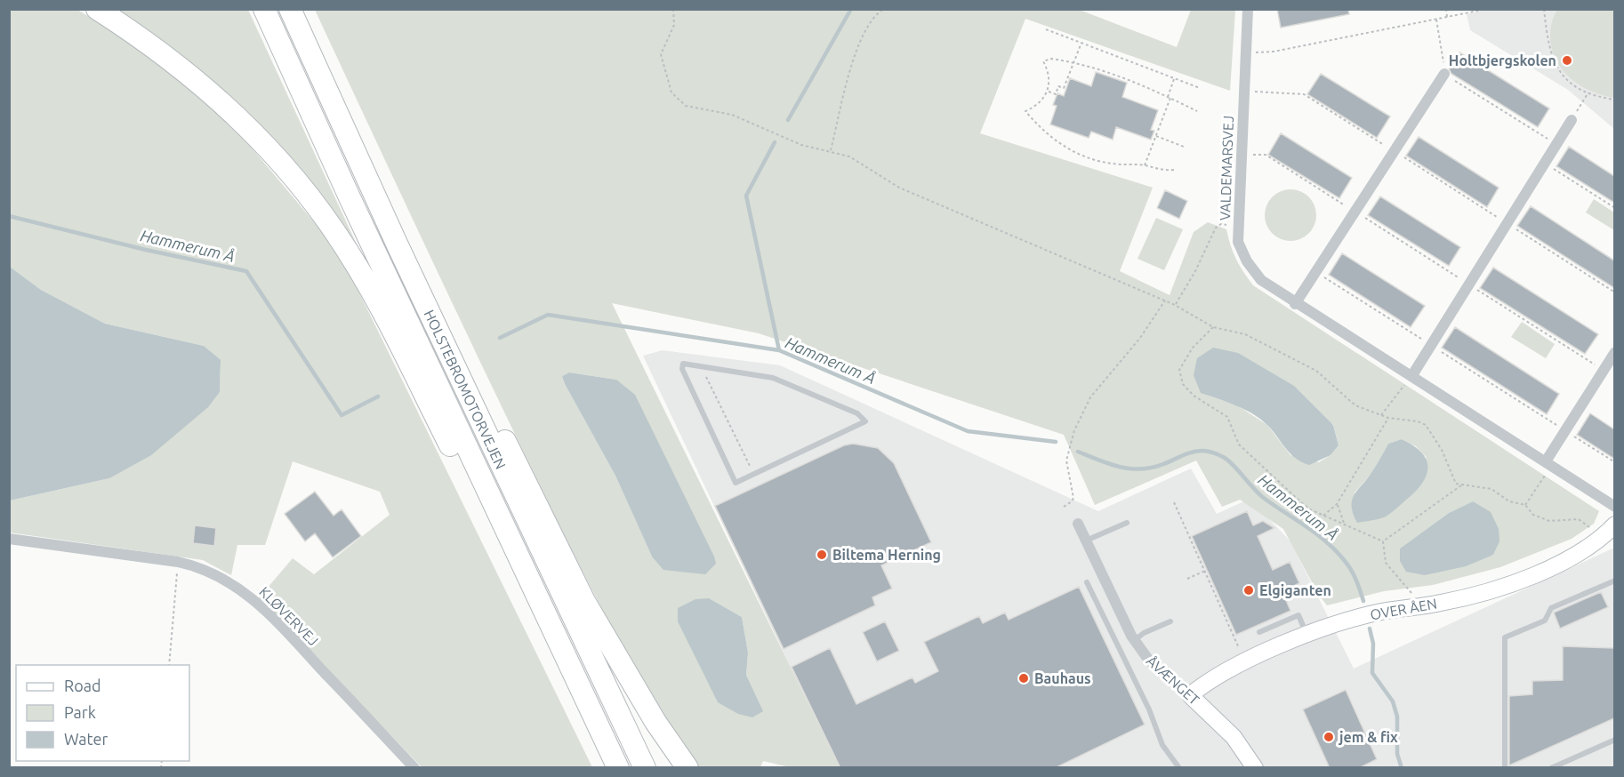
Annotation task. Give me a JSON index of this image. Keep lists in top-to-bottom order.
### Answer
{
  "streets": {
    "highway": ["HOLSTEBROMOTORVEJEN"],
    "street": [
      "VALDEMARSVEJ",
      "OVER ÅEN",
      "KLØVERVEJ",
      "ÅVÆNGET"
    ]
  },
  "crossings": [
    ["OVER ÅEN", "ÅVÆNGET"]
  ],
  "water": ["Hammerum Å"],
  "places": [
    "Holtbjergskolen",
    "Biltema Herning",
    "Elgiganten",
    "Bauhaus",
    "jem & fix"
  ],
  "legend": ["Road", "Park", "Water"]
}
